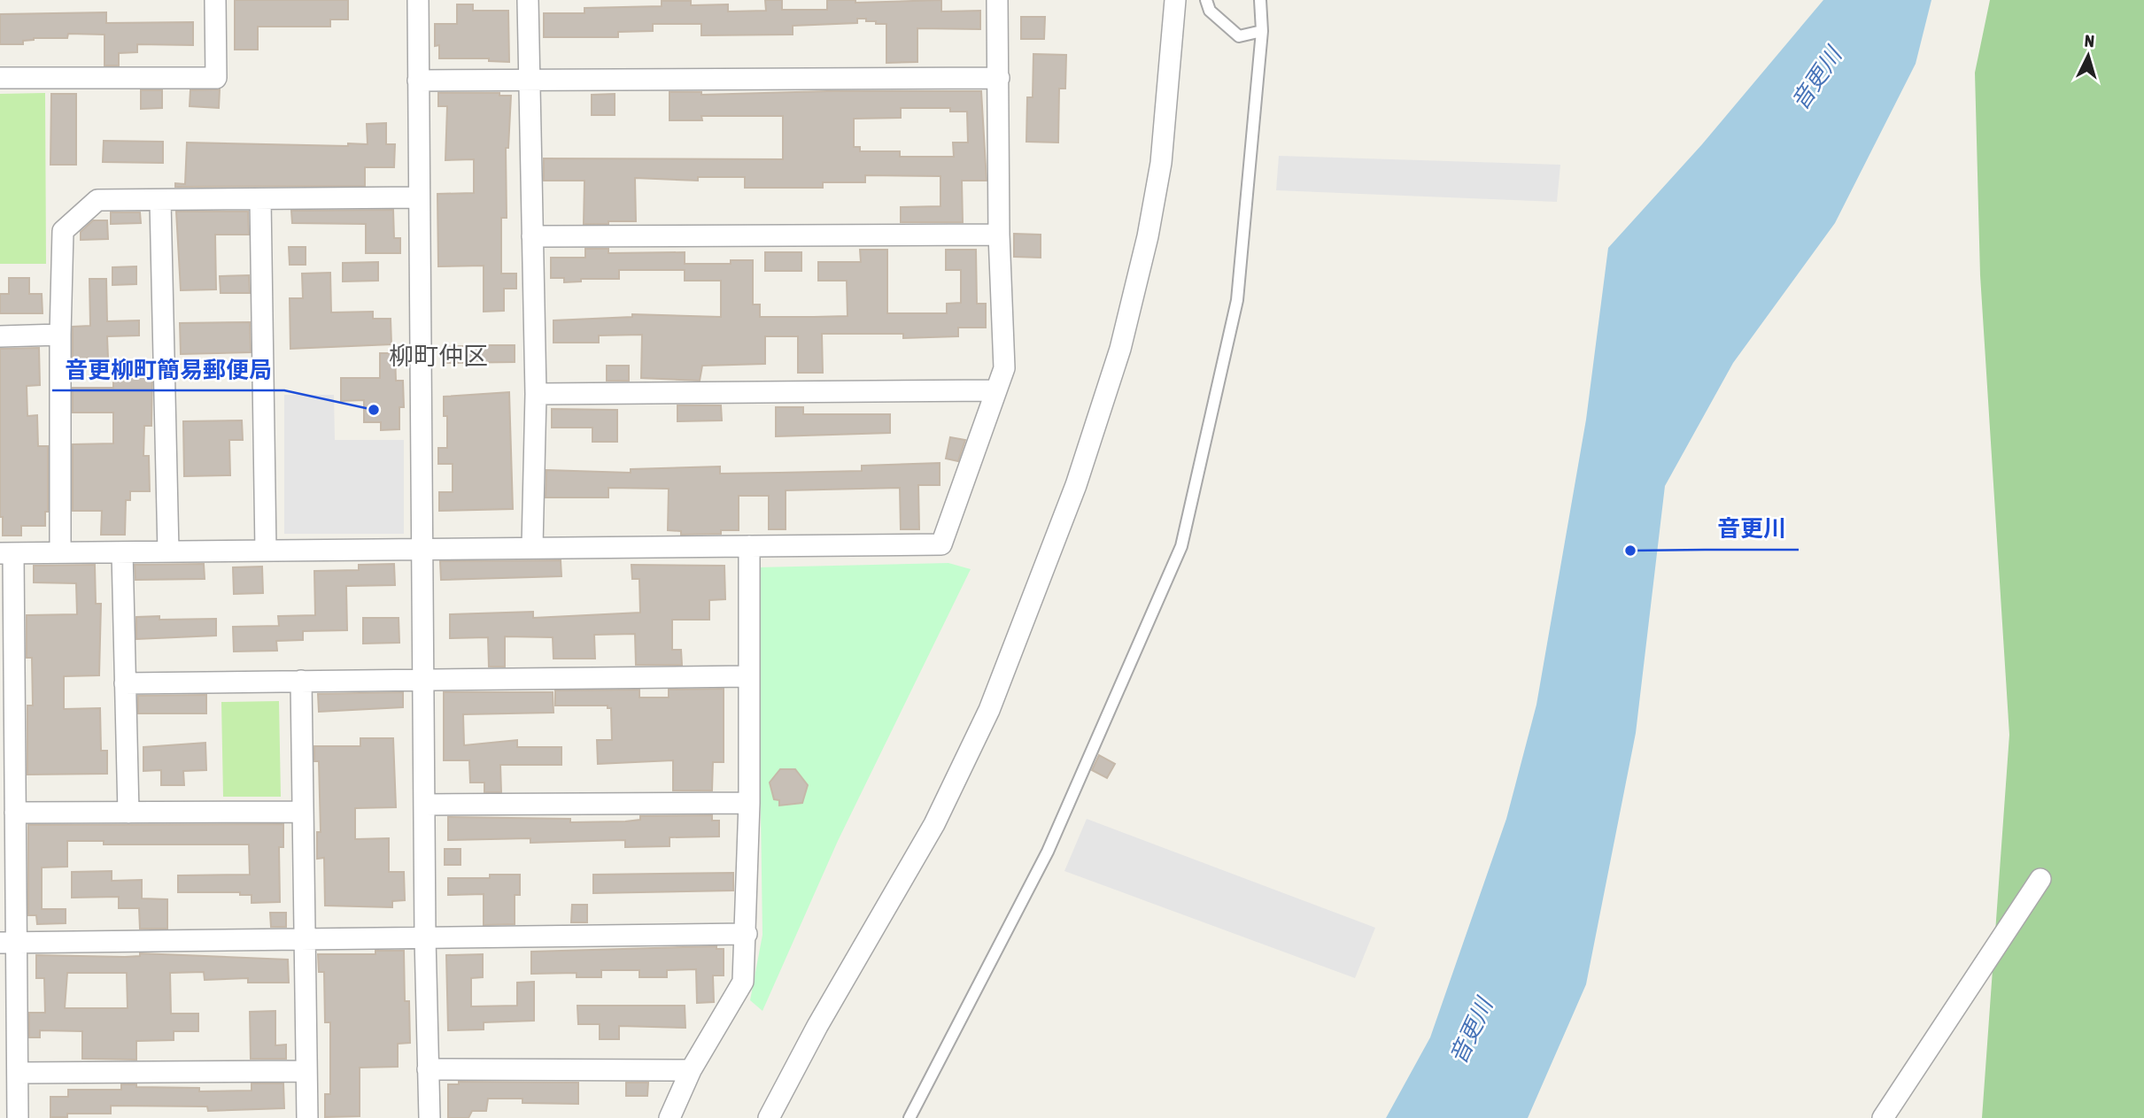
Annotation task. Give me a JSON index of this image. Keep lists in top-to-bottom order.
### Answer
{
  "districts": ["柳町仲区"],
  "water": ["音更川"],
  "places": ["音更柳町簡易郵便局", "音更川"],
  "north": "top"
}
